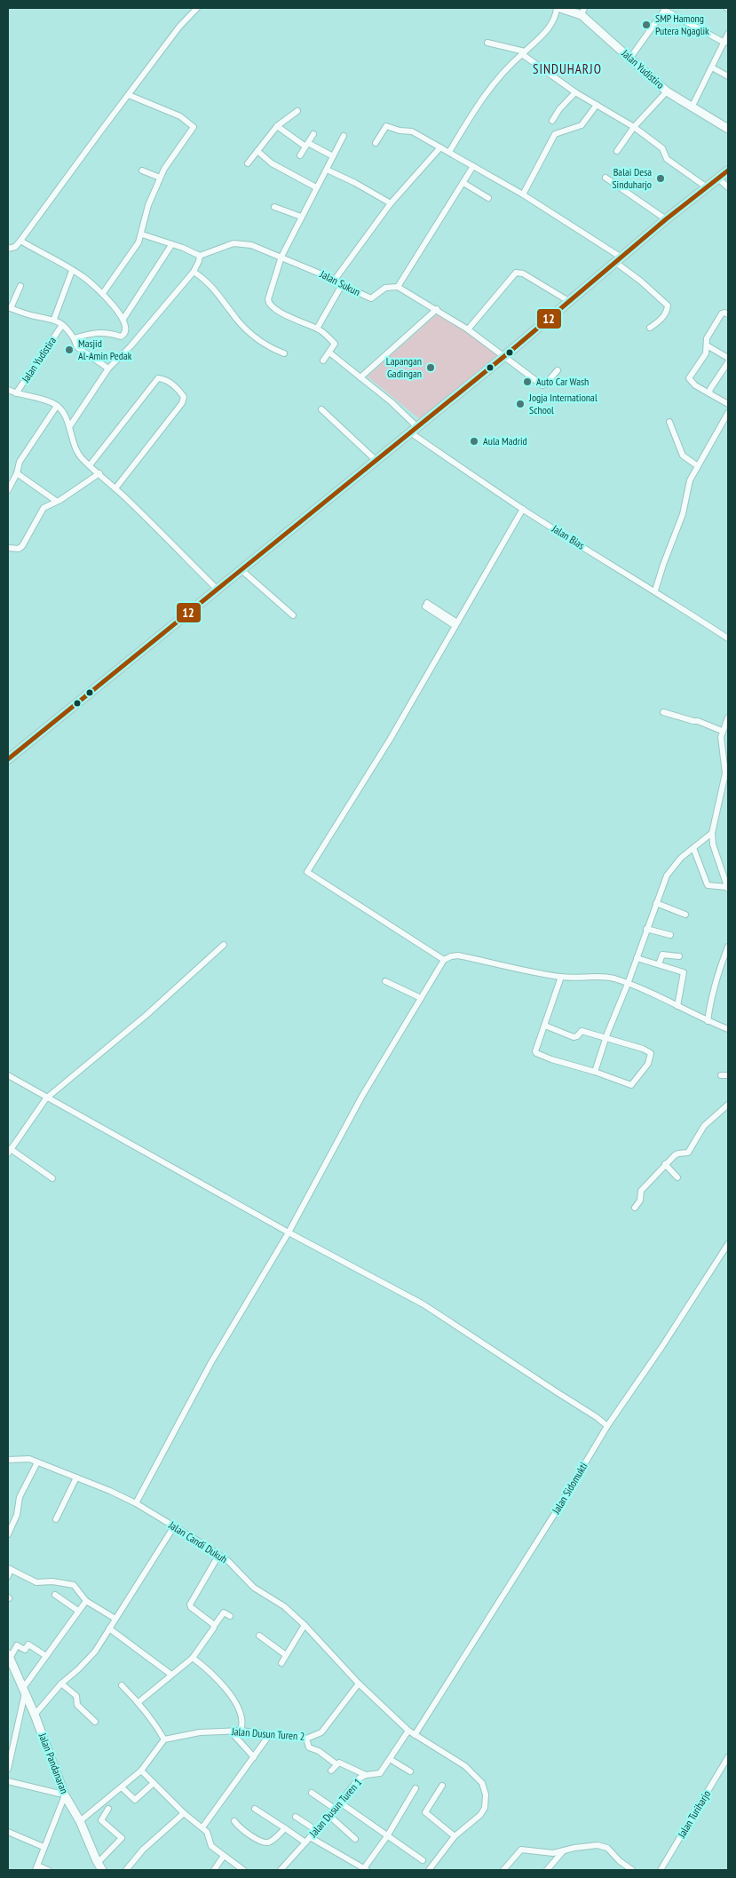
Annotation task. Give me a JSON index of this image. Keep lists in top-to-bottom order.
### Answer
{
  "streets": {
    "main road": ["Jalan Yudistiro", "Jalan Pandanaran"],
    "street": [
      "Jalan Sukun",
      "Jalan Yudistira",
      "Jalan Bias",
      "Jalan Sidomukti",
      "Jalan Candi Dukuh",
      "Jalan Dusun Turen 2",
      "Jalan Dusun Turen 1",
      "Jalan Turiharjo"
    ]
  },
  "crossings": [
    ["Jalan Sidomukti", "Jalan Candi Dukuh"],
    ["Jalan Candi Dukuh", "Jalan Dusun Turen 2"],
    ["Jalan Candi Dukuh", "Jalan Dusun Turen 1"]
  ],
  "districts": ["SINDUHARJO"],
  "places": [
    "SMP Hamong Putera Ngaglik",
    "Balai Desa Sinduharjo",
    "Masjid Al-Amin Pedak",
    "Lapangan Gadingan",
    "Auto Car Wash",
    "Jogja International School",
    "Aula Madrid"
  ],
  "lines": ["transit line 12"]
}
